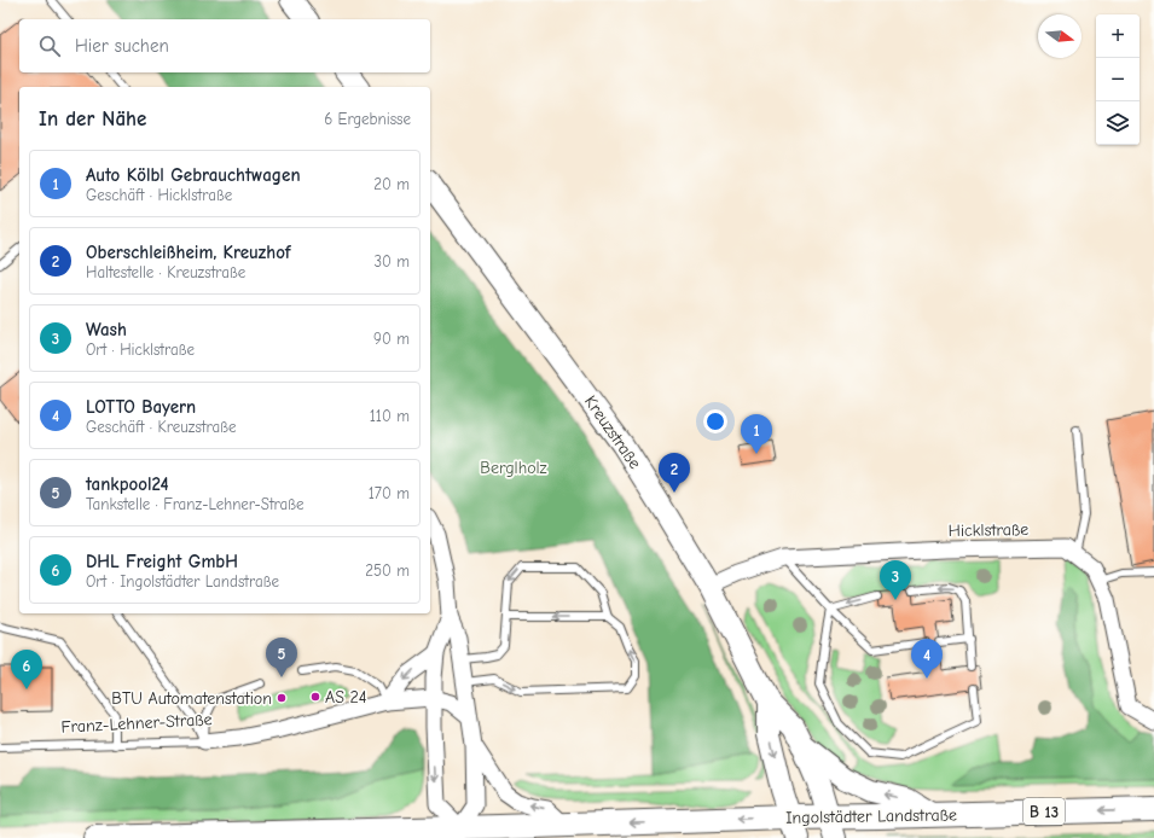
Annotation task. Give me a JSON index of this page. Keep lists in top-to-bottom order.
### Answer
{
  "streets": {
    "main road": ["Kreuzstraße", "B 13", "Ingolstädter Landstraße"],
    "street": ["Hicklstraße", "Franz-Lehner-Straße"]
  },
  "crossings": [
    ["Kreuzstraße", "Hicklstraße"],
    ["Kreuzstraße", "Ingolstädter Landstraße"]
  ],
  "one_way": ["Ingolstädter Landstraße"],
  "parks": ["Berglholz"],
  "places": ["AS 24", "BTU Automatenstation"],
  "north": "right",
  "page": {
    "map_buttons": ["+", "−"],
    "search": "Hier suchen",
    "heading": ["In der Nähe", "6 Ergebnisse"],
    "list": [
      {
        "mark": "1",
        "name": "Auto Kölbl Gebrauchtwagen",
        "note": "Geschäft · Hicklstraße",
        "value": "20 m"
      },
      {
        "mark": "2",
        "name": "Oberschleißheim, Kreuzhof",
        "note": "Haltestelle · Kreuzstraße",
        "value": "30 m"
      },
      {
        "mark": "3",
        "name": "Wash",
        "note": "Ort · Hicklstraße",
        "value": "90 m"
      },
      {
        "mark": "4",
        "name": "LOTTO Bayern",
        "note": "Geschäft · Kreuzstraße",
        "value": "110 m"
      },
      {
        "mark": "5",
        "name": "tankpool24",
        "note": "Tankstelle · Franz-Lehner-Straße",
        "value": "170 m"
      },
      {
        "mark": "6",
        "name": "DHL Freight GmbH",
        "note": "Ort · Ingolstädter Landstraße",
        "value": "250 m"
      }
    ],
    "pins": [
      "1",
      "2",
      "3",
      "5",
      "4",
      "6"
    ]
  }
}
